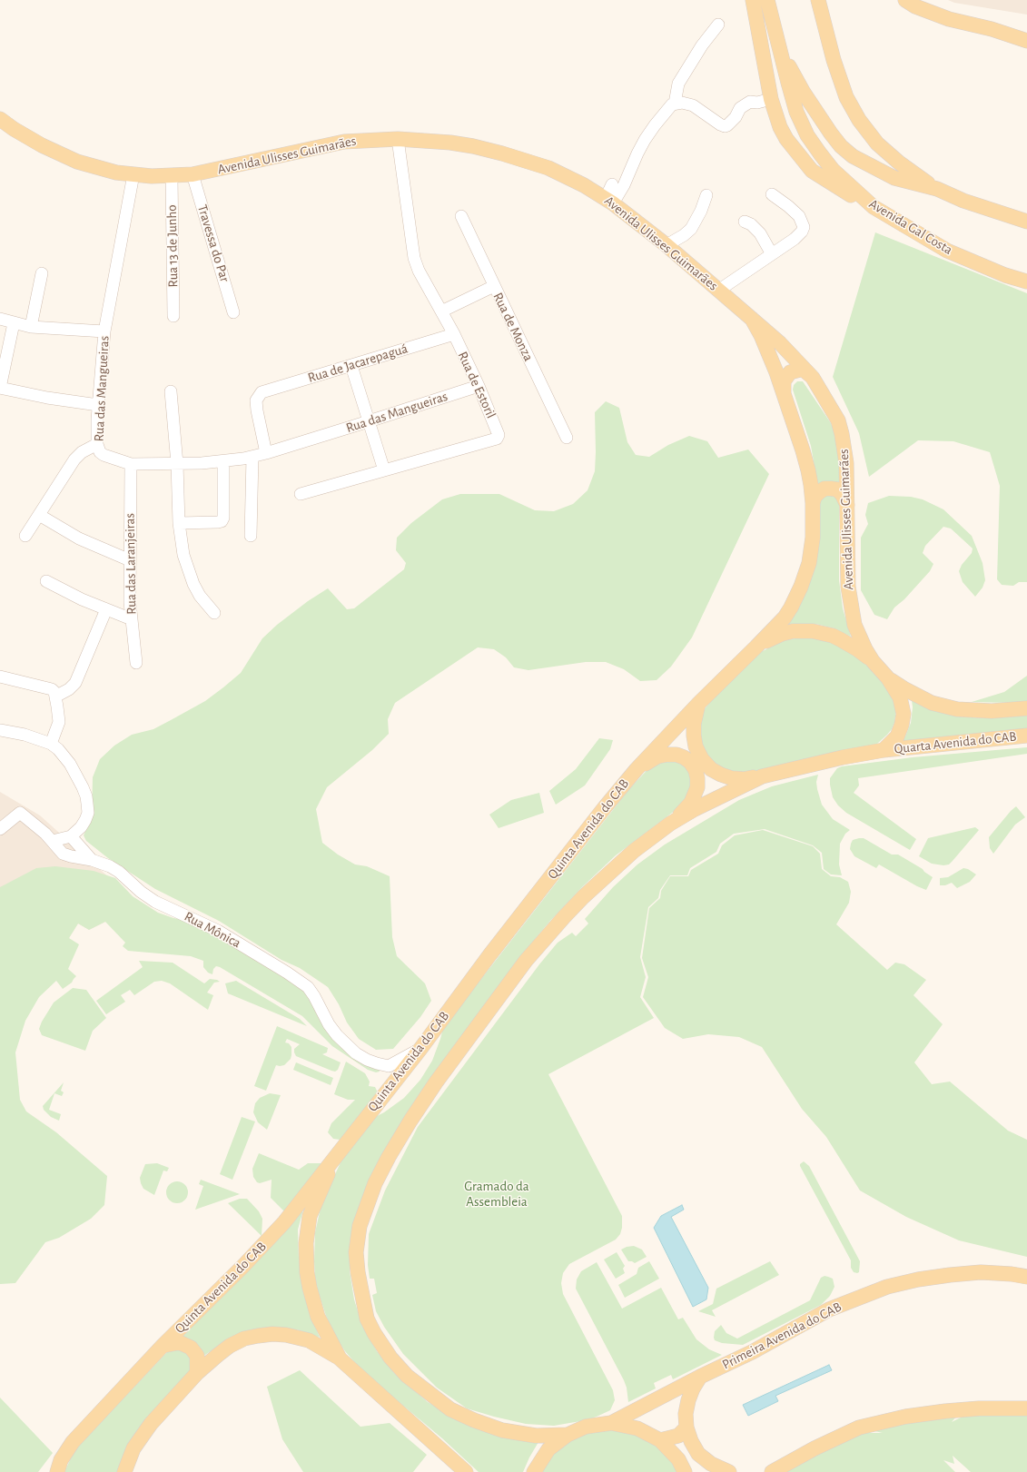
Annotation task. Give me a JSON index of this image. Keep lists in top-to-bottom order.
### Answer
{
  "streets": {
    "main road": [
      "Avenida Ulisses Guimarães",
      "Avenida Gal Costa",
      "Quarta Avenida do CAB",
      "Quinta Avenida do CAB",
      "Primeira Avenida do CAB"
    ],
    "street": [
      "Travessa do Par",
      "Rua 13 de Junho",
      "Rua de Monza",
      "Rua de Jacarepaguá",
      "Rua de Estoril",
      "Rua das Mangueiras",
      "Rua das Laranjeiras",
      "Rua Mônica"
    ]
  },
  "crossings": [
    ["Avenida Ulisses Guimarães", "Travessa do Par"],
    ["Avenida Ulisses Guimarães", "Rua 13 de Junho"],
    ["Avenida Ulisses Guimarães", "Rua de Estoril"],
    ["Avenida Ulisses Guimarães", "Rua das Mangueiras"],
    ["Avenida Ulisses Guimarães", "Quarta Avenida do CAB"],
    ["Avenida Ulisses Guimarães", "Quinta Avenida do CAB"],
    ["Rua de Jacarepaguá", "Rua de Estoril"],
    ["Rua de Jacarepaguá", "Rua das Mangueiras"],
    ["Rua de Estoril", "Rua das Mangueiras"],
    ["Rua das Mangueiras", "Rua das Laranjeiras"],
    ["Quinta Avenida do CAB", "Rua Mônica"]
  ],
  "parks": ["Gramado da Assembleia"]
}
